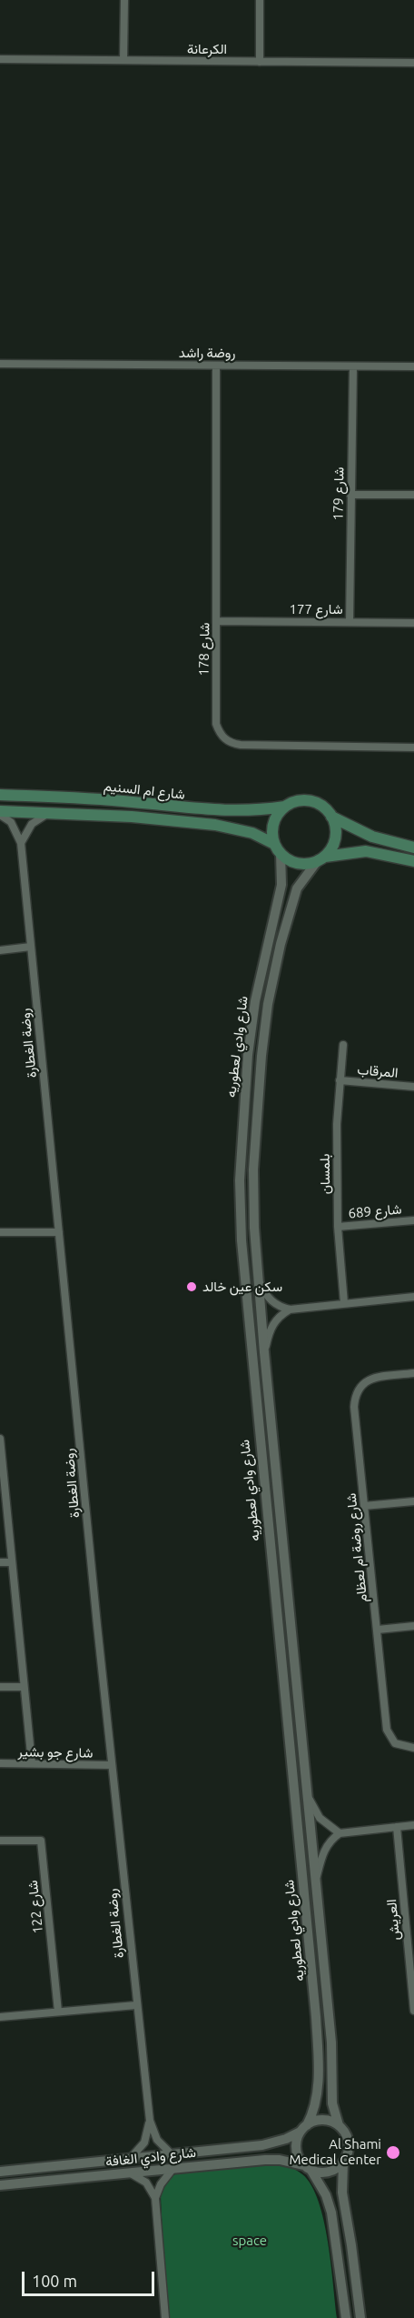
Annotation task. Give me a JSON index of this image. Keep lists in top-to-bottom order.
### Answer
{
  "streets": {
    "main road": ["شارع ام السنيم"],
    "street": [
      "الكرعانة",
      "روضة راشد",
      "شارع 179",
      "شارع 177",
      "شارع 178",
      "روضة الغطارة",
      "شارع وادي لعطوريه",
      "المرقاب",
      "بلمسان",
      "شارع 689",
      "شارع روضة ام لعظام",
      "شارع جو بشير",
      "شارع 122",
      "العريش",
      "شارع وادي الغافة"
    ]
  },
  "crossings": [
    ["روضة راشد", "شارع 179"],
    ["روضة راشد", "شارع 178"],
    ["شارع 179", "شارع 177"],
    ["شارع 177", "شارع 178"],
    ["شارع ام السنيم", "روضة الغطارة"],
    ["شارع ام السنيم", "شارع وادي لعطوريه"],
    ["روضة الغطارة", "شارع جو بشير"],
    ["روضة الغطارة", "شارع وادي الغافة"],
    ["شارع وادي لعطوريه", "شارع وادي الغافة"],
    ["المرقاب", "بلمسان"],
    ["بلمسان", "شارع 689"]
  ],
  "parks": ["space"],
  "places": ["سكن عين خالد", "Al Shami Medical Center"],
  "scale_bar": "100 m"
}
